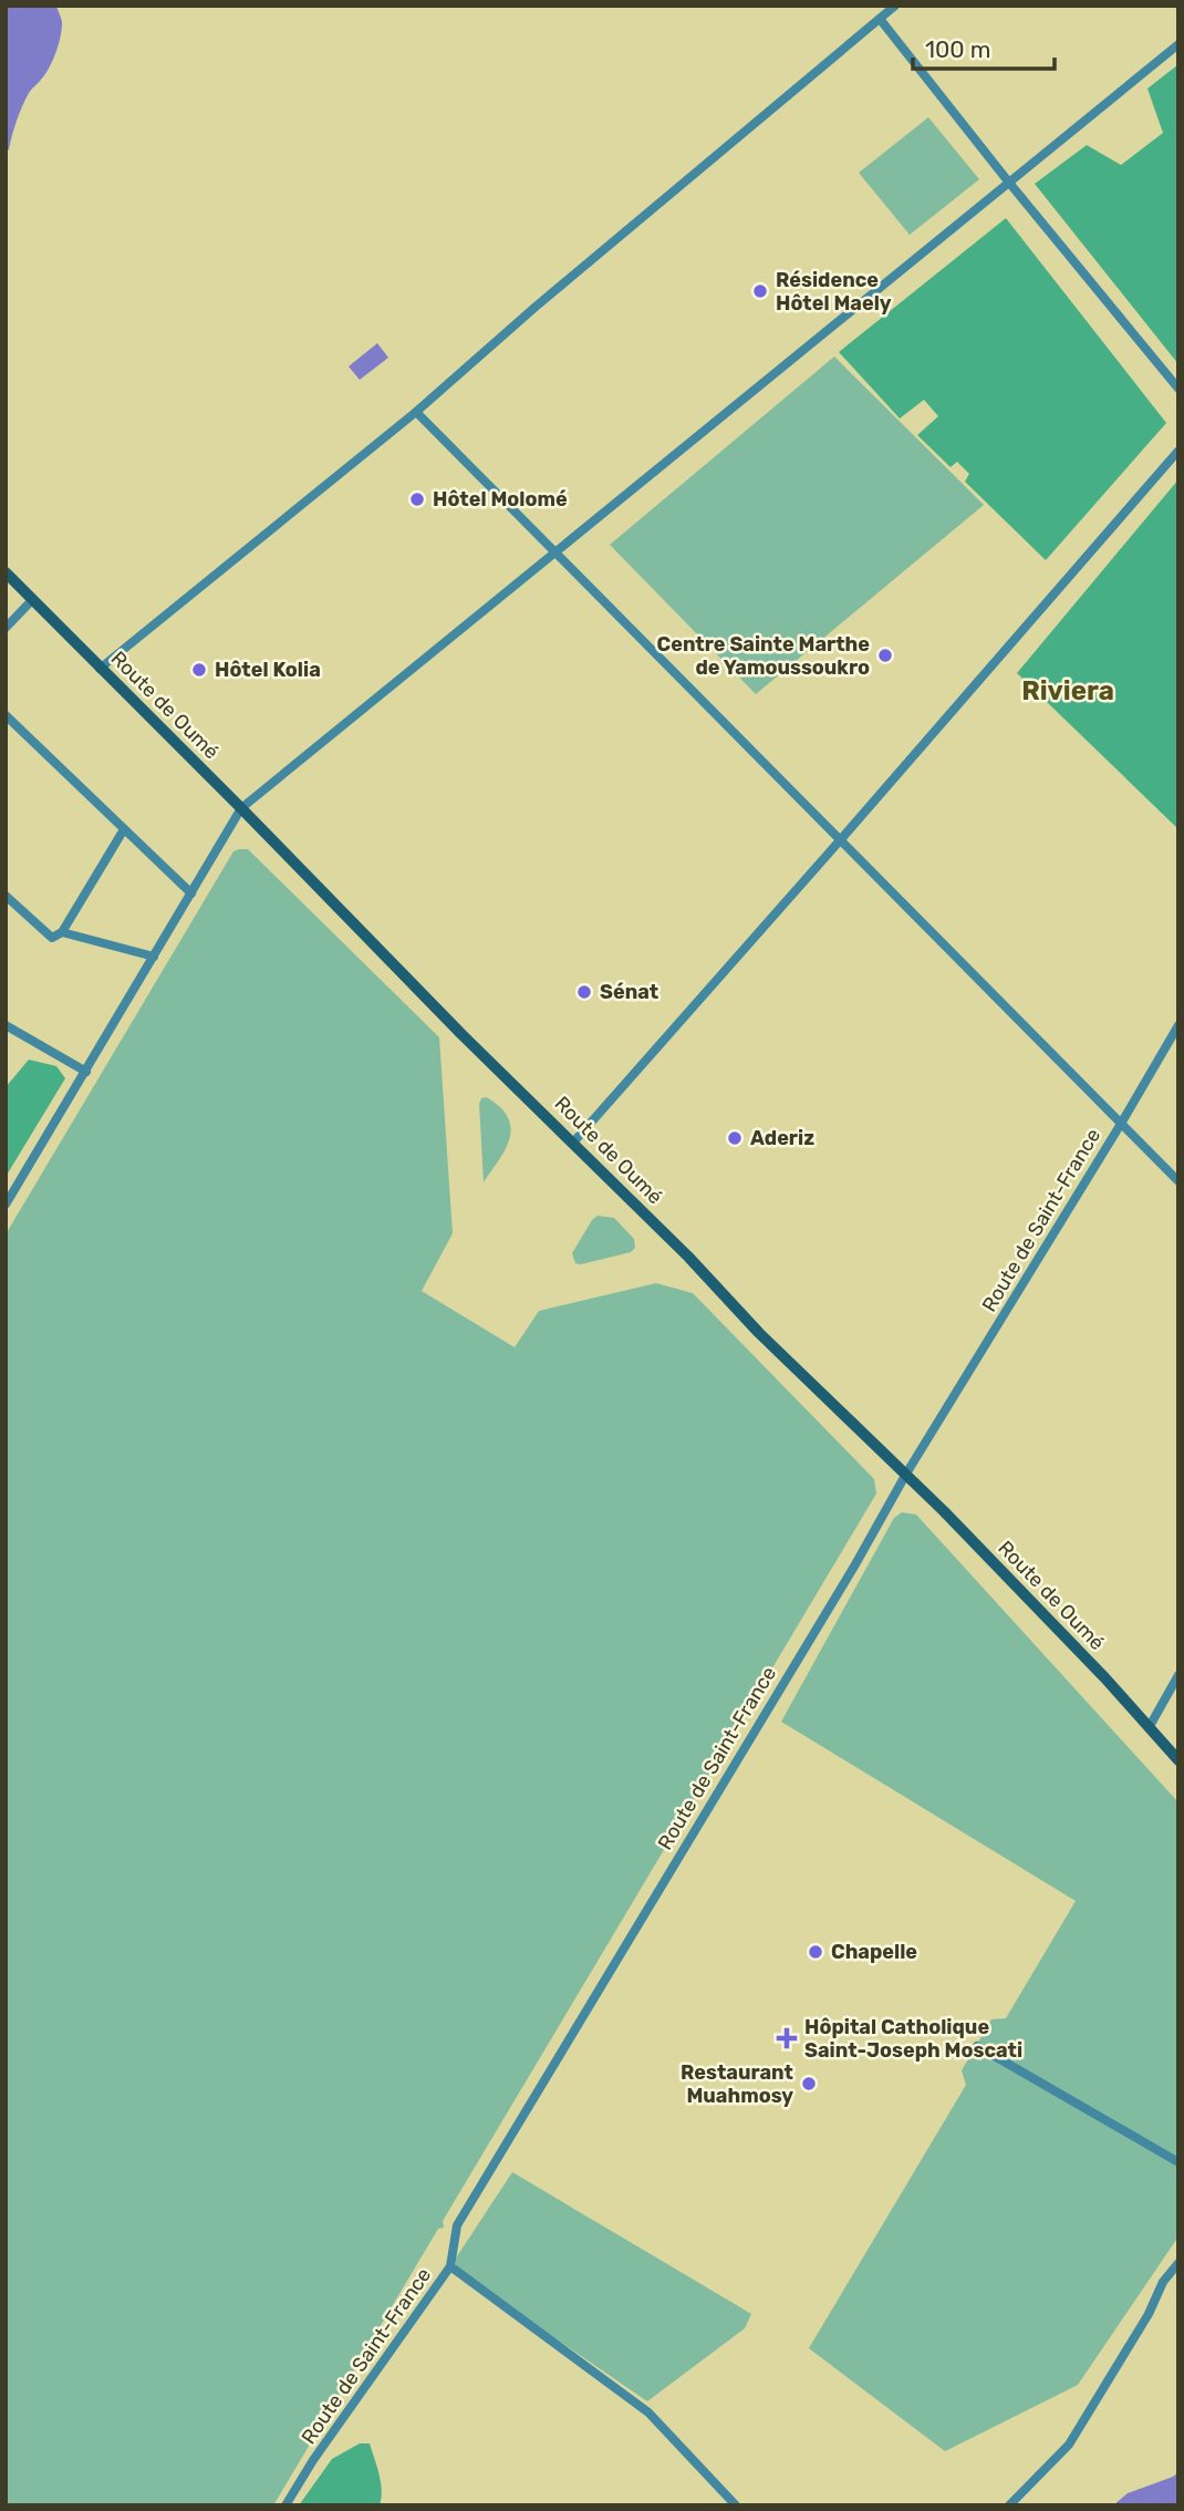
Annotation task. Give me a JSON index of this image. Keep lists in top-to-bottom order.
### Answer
{
  "streets": {
    "main road": ["Route de Oumé"],
    "street": ["Route de Saint-France"]
  },
  "crossings": [
    ["Route de Oumé", "Route de Saint-France"]
  ],
  "districts": ["Riviera"],
  "places": {
    "other": [
      "Résidence Hôtel Maely",
      "Hôtel Molomé",
      "Centre Sainte Marthe de Yamoussoukro",
      "Hôtel Kolia",
      "Sénat",
      "Aderiz",
      "Chapelle",
      "Restaurant Muahmosy"
    ],
    "health": ["Hôpital Catholique Saint-Joseph Moscati"]
  },
  "scale_bar": "100 m"
}
